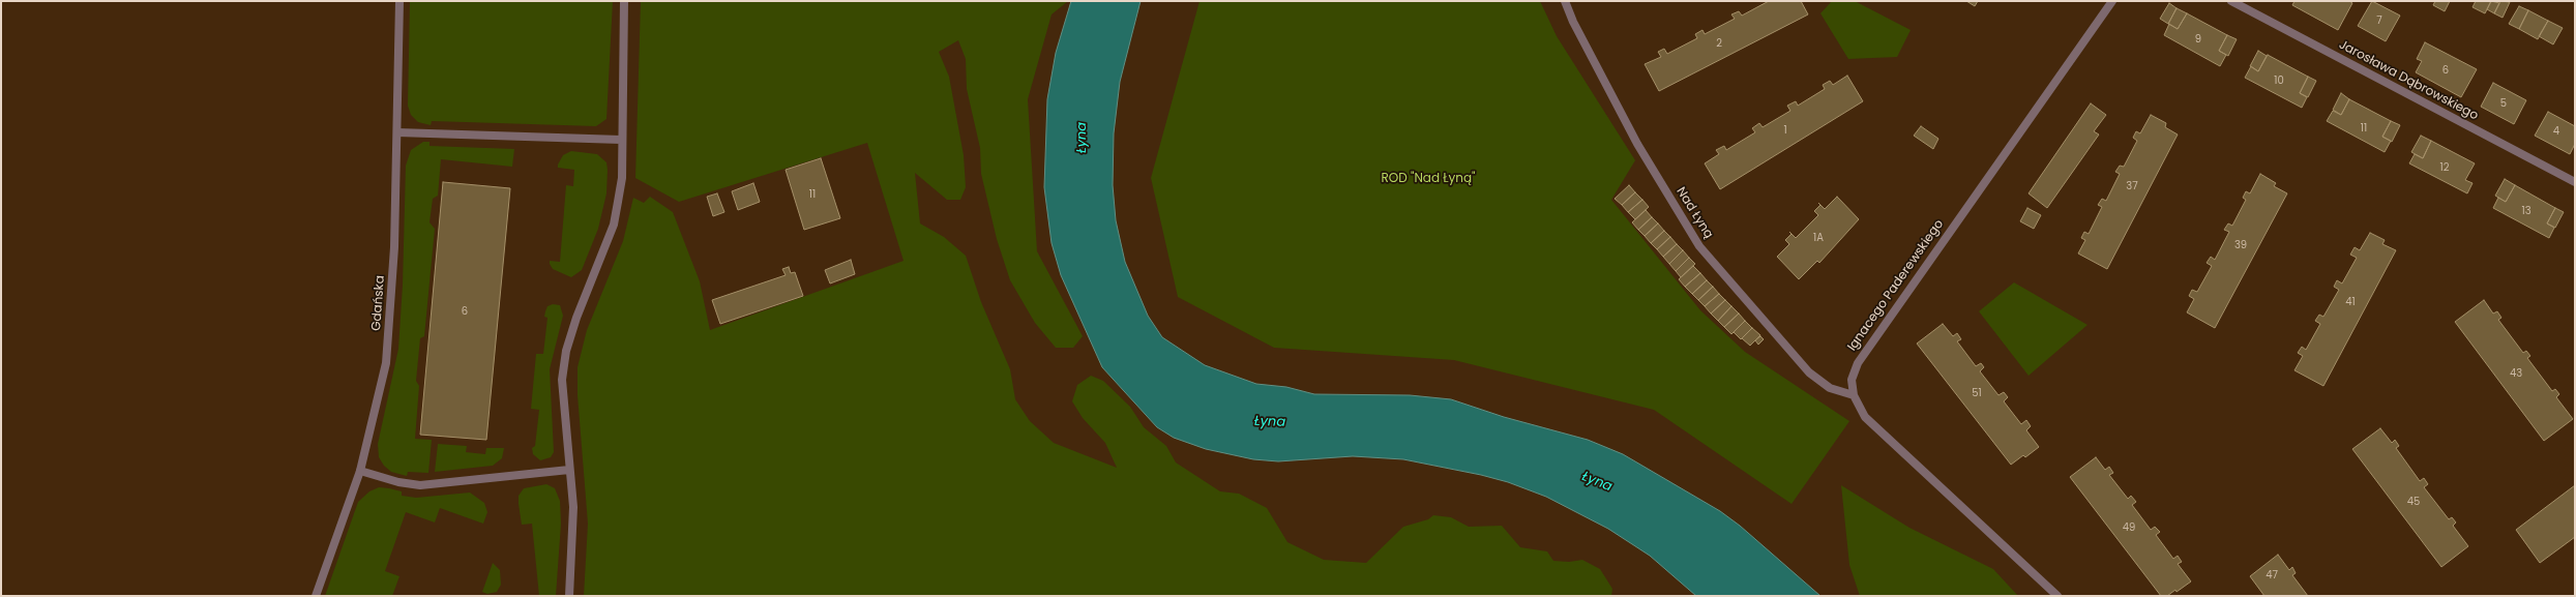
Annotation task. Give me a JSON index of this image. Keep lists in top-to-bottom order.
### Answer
{
  "streets": {
    "street": [
      "Jarosława Dąbrowskiego",
      "Nad Łyną",
      "Ignacego Paderewskiego",
      "Gdańska"
    ]
  },
  "crossings": [
    ["Nad Łyną", "Ignacego Paderewskiego"]
  ],
  "water": ["Łyna"],
  "parks": ["ROD \"Nad Łyną\""],
  "house_numbers": [
    "7",
    "9",
    "2",
    "6",
    "10",
    "5",
    "11",
    "1",
    "4",
    "12",
    "37",
    "11",
    "13",
    "1A",
    "39",
    "41",
    "6",
    "43",
    "51",
    "45",
    "49",
    "47"
  ]
}
